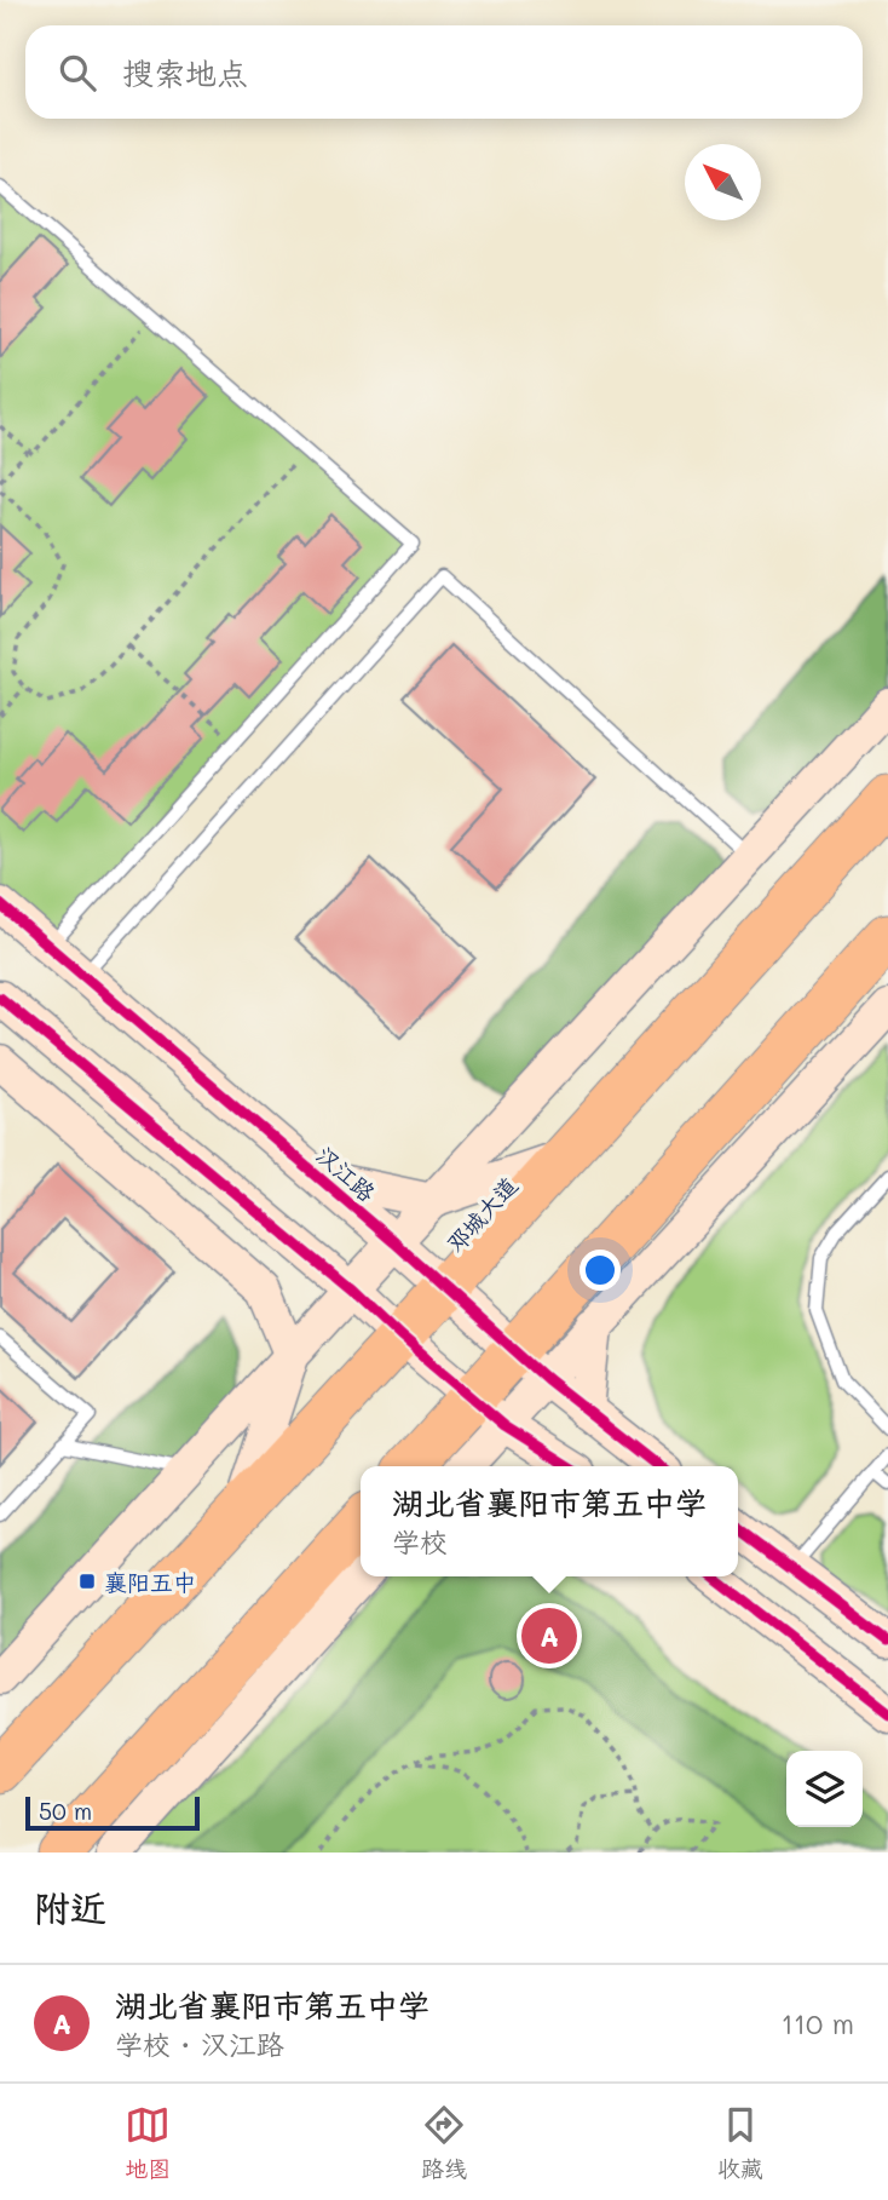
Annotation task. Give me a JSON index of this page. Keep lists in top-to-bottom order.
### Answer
{
  "streets": {
    "highway": ["邓城大道"],
    "main road": ["汉江路"]
  },
  "crossings": [
    ["汉江路", "邓城大道"]
  ],
  "places": {
    "transit": ["襄阳五中"]
  },
  "scale_bar": "50 m",
  "north": "top left",
  "page": {
    "search": "搜索地点",
    "popup": ["湖北省襄阳市第五中学", "学校"],
    "pins": "A",
    "scale": "50 m",
    "heading": "附近",
    "list": [
      {
        "mark": "A",
        "name": "湖北省襄阳市第五中学",
        "note": "学校 · 汉江路",
        "value": "110 m"
      }
    ],
    "nav": ["地图", "路线", "收藏"]
  }
}
